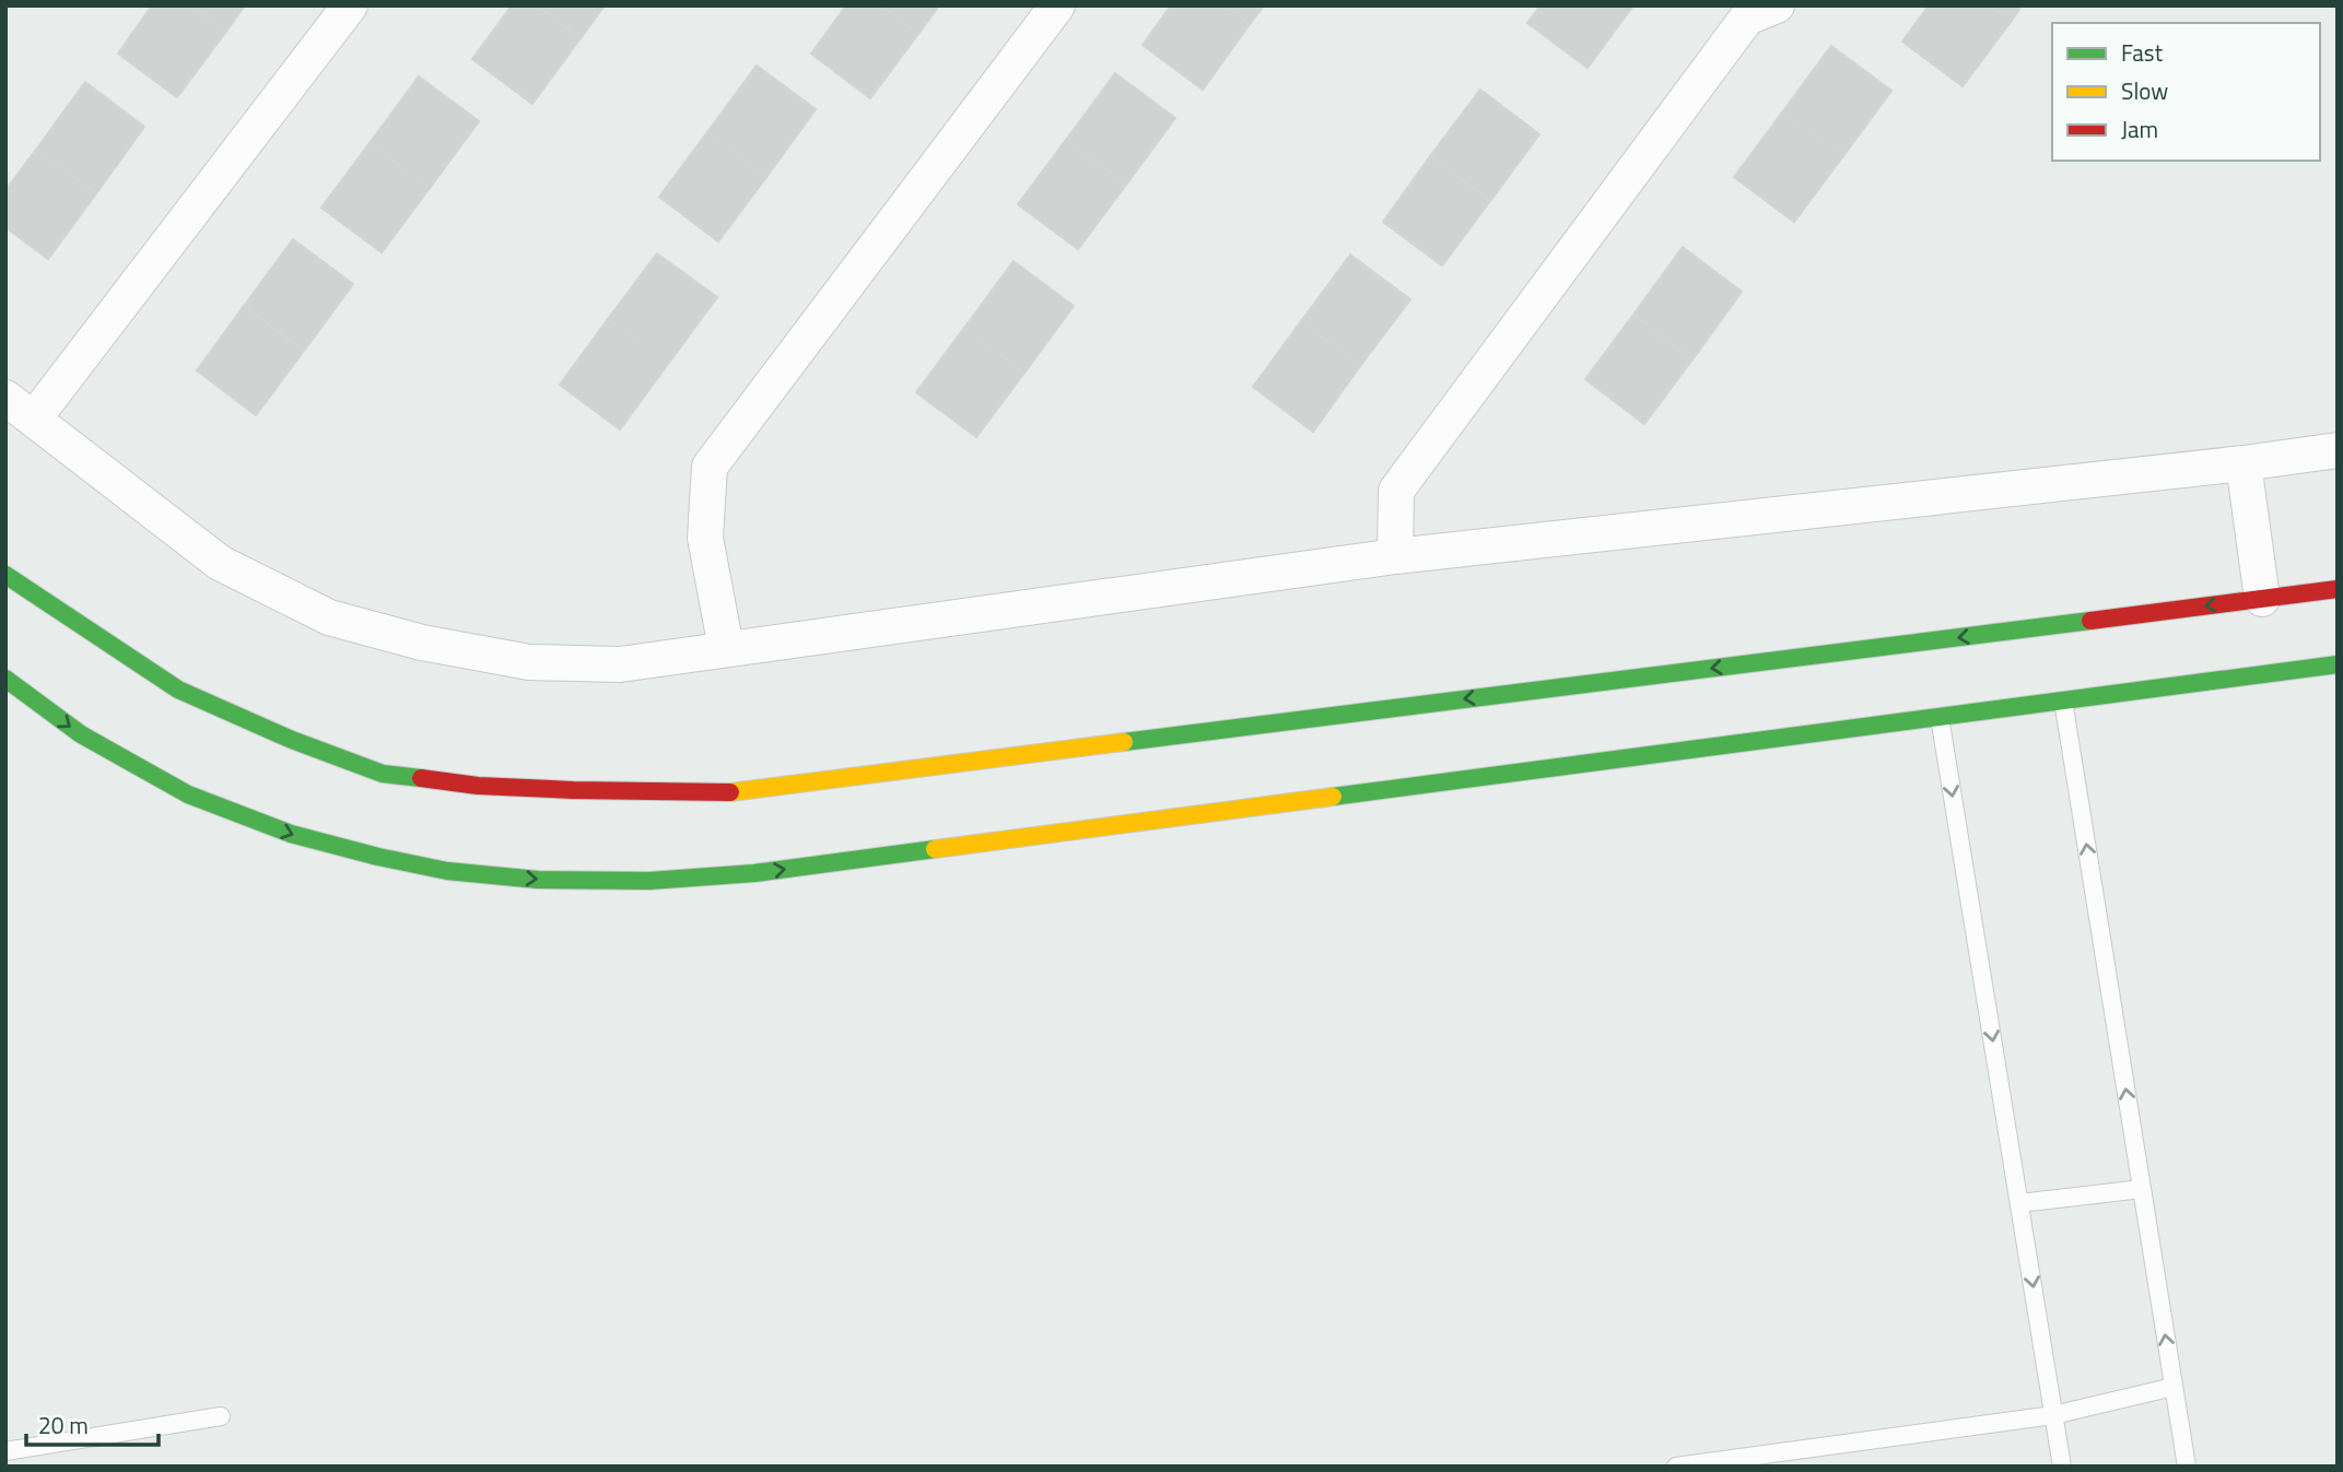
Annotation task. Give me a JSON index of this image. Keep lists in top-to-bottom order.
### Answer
{
  "legend": ["Fast", "Slow", "Jam"],
  "scale_bar": "20 m"
}
